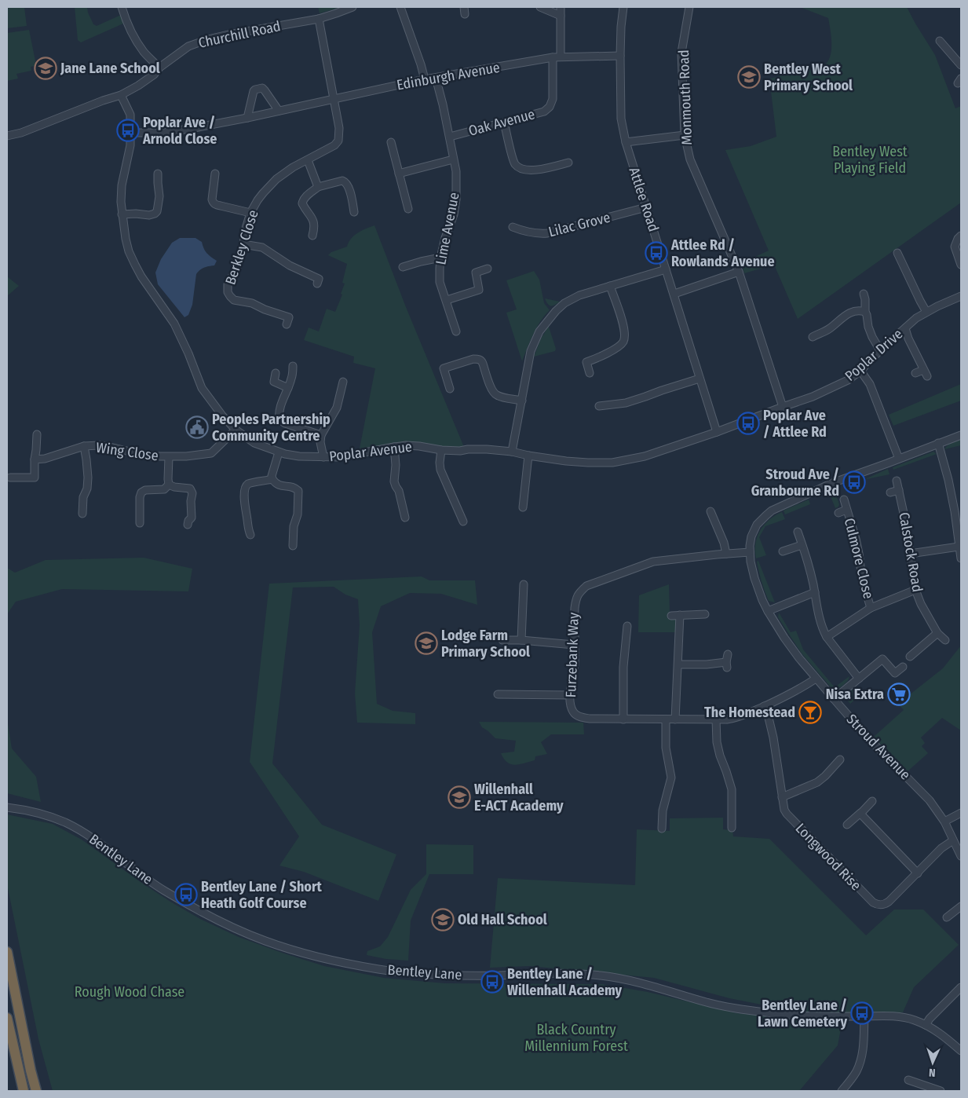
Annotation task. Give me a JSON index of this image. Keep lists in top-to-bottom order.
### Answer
{
  "streets": {
    "street": [
      "Churchill Road",
      "Edinburgh Avenue",
      "Monmouth Road",
      "Oak Avenue",
      "Attlee Road",
      "Lilac Grove",
      "Lime Avenue",
      "Berkley Close",
      "Poplar Drive",
      "Wing Close",
      "Poplar Avenue",
      "Calstock Road",
      "Culmore Close",
      "Furzebank Way",
      "Stroud Avenue",
      "Longwood Rise",
      "Bentley Lane"
    ]
  },
  "crossings": [
    ["Churchill Road", "Poplar Avenue"],
    ["Edinburgh Avenue", "Oak Avenue"],
    ["Edinburgh Avenue", "Attlee Road"],
    ["Edinburgh Avenue", "Lime Avenue"],
    ["Edinburgh Avenue", "Berkley Close"],
    ["Edinburgh Avenue", "Poplar Avenue"],
    ["Monmouth Road", "Poplar Drive"],
    ["Oak Avenue", "Lime Avenue"],
    ["Attlee Road", "Lilac Grove"],
    ["Attlee Road", "Poplar Drive"],
    ["Attlee Road", "Poplar Avenue"],
    ["Poplar Drive", "Poplar Avenue"],
    ["Wing Close", "Poplar Avenue"],
    ["Furzebank Way", "Stroud Avenue"],
    ["Furzebank Way", "Longwood Rise"],
    ["Stroud Avenue", "Longwood Rise"]
  ],
  "parks": ["Bentley West Playing Field", "Rough Wood Chase", "Black Country Millennium Forest"],
  "places": {
    "school or university": [
      "Jane Lane School",
      "Bentley West Primary School",
      "Lodge Farm Primary School",
      "Willenhall E-ACT Academy",
      "Old Hall School"
    ],
    "bus stop": [
      "Poplar Ave / Arnold Close",
      "Attlee Rd / Rowlands Avenue",
      "Poplar Ave / Attlee Rd",
      "Stroud Ave / Granbourne Rd",
      "Bentley Lane / Short Heath Golf Course",
      "Bentley Lane / Willenhall Academy",
      "Bentley Lane / Lawn Cemetery"
    ],
    "public building": ["Peoples Partnership Community Centre"],
    "supermarket": ["Nisa Extra"],
    "bar": ["The Homestead"]
  },
  "north": "bottom"
}
